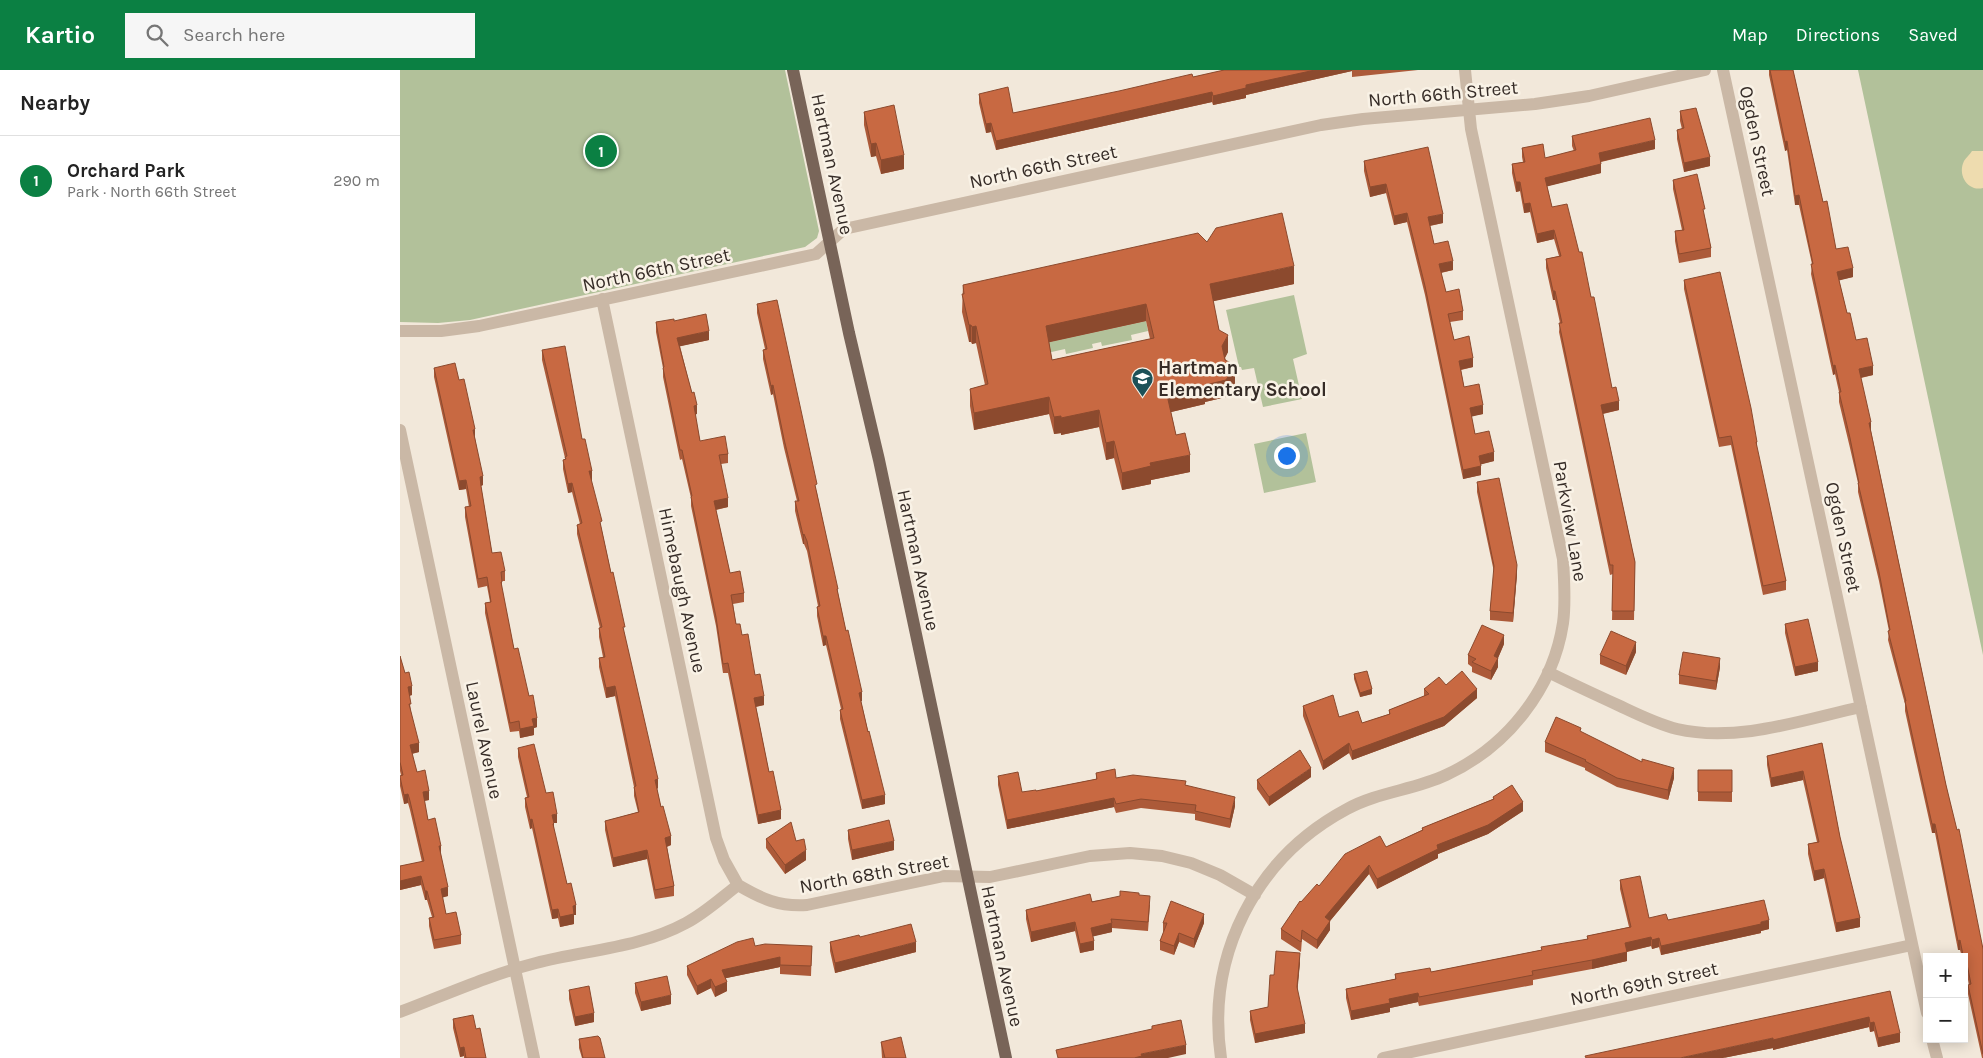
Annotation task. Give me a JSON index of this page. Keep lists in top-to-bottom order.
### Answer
{
  "streets": {
    "main road": ["Hartman Avenue"],
    "street": [
      "North 66th Street",
      "Ogden Street",
      "Parkview Lane",
      "Himebaugh Avenue",
      "Laurel Avenue",
      "North 68th Street",
      "North 69th Street"
    ]
  },
  "crossings": [
    ["North 66th Street", "Hartman Avenue"],
    ["North 66th Street", "Parkview Lane"],
    ["North 66th Street", "Himebaugh Avenue"],
    ["Ogden Street", "North 69th Street"],
    ["Hartman Avenue", "North 68th Street"],
    ["Parkview Lane", "North 68th Street"],
    ["Himebaugh Avenue", "North 68th Street"]
  ],
  "places": {
    "school or university": ["Hartman Elementary School"]
  },
  "page": {
    "header": "Kartio",
    "search": "Search here",
    "nav": ["Map", "Directions", "Saved"],
    "heading": "Nearby",
    "pins": "1",
    "list": [
      {
        "mark": "1",
        "name": "Orchard Park",
        "note": "Park · North 66th Street",
        "value": "290 m"
      }
    ],
    "map_buttons": ["+", "−"]
  }
}
